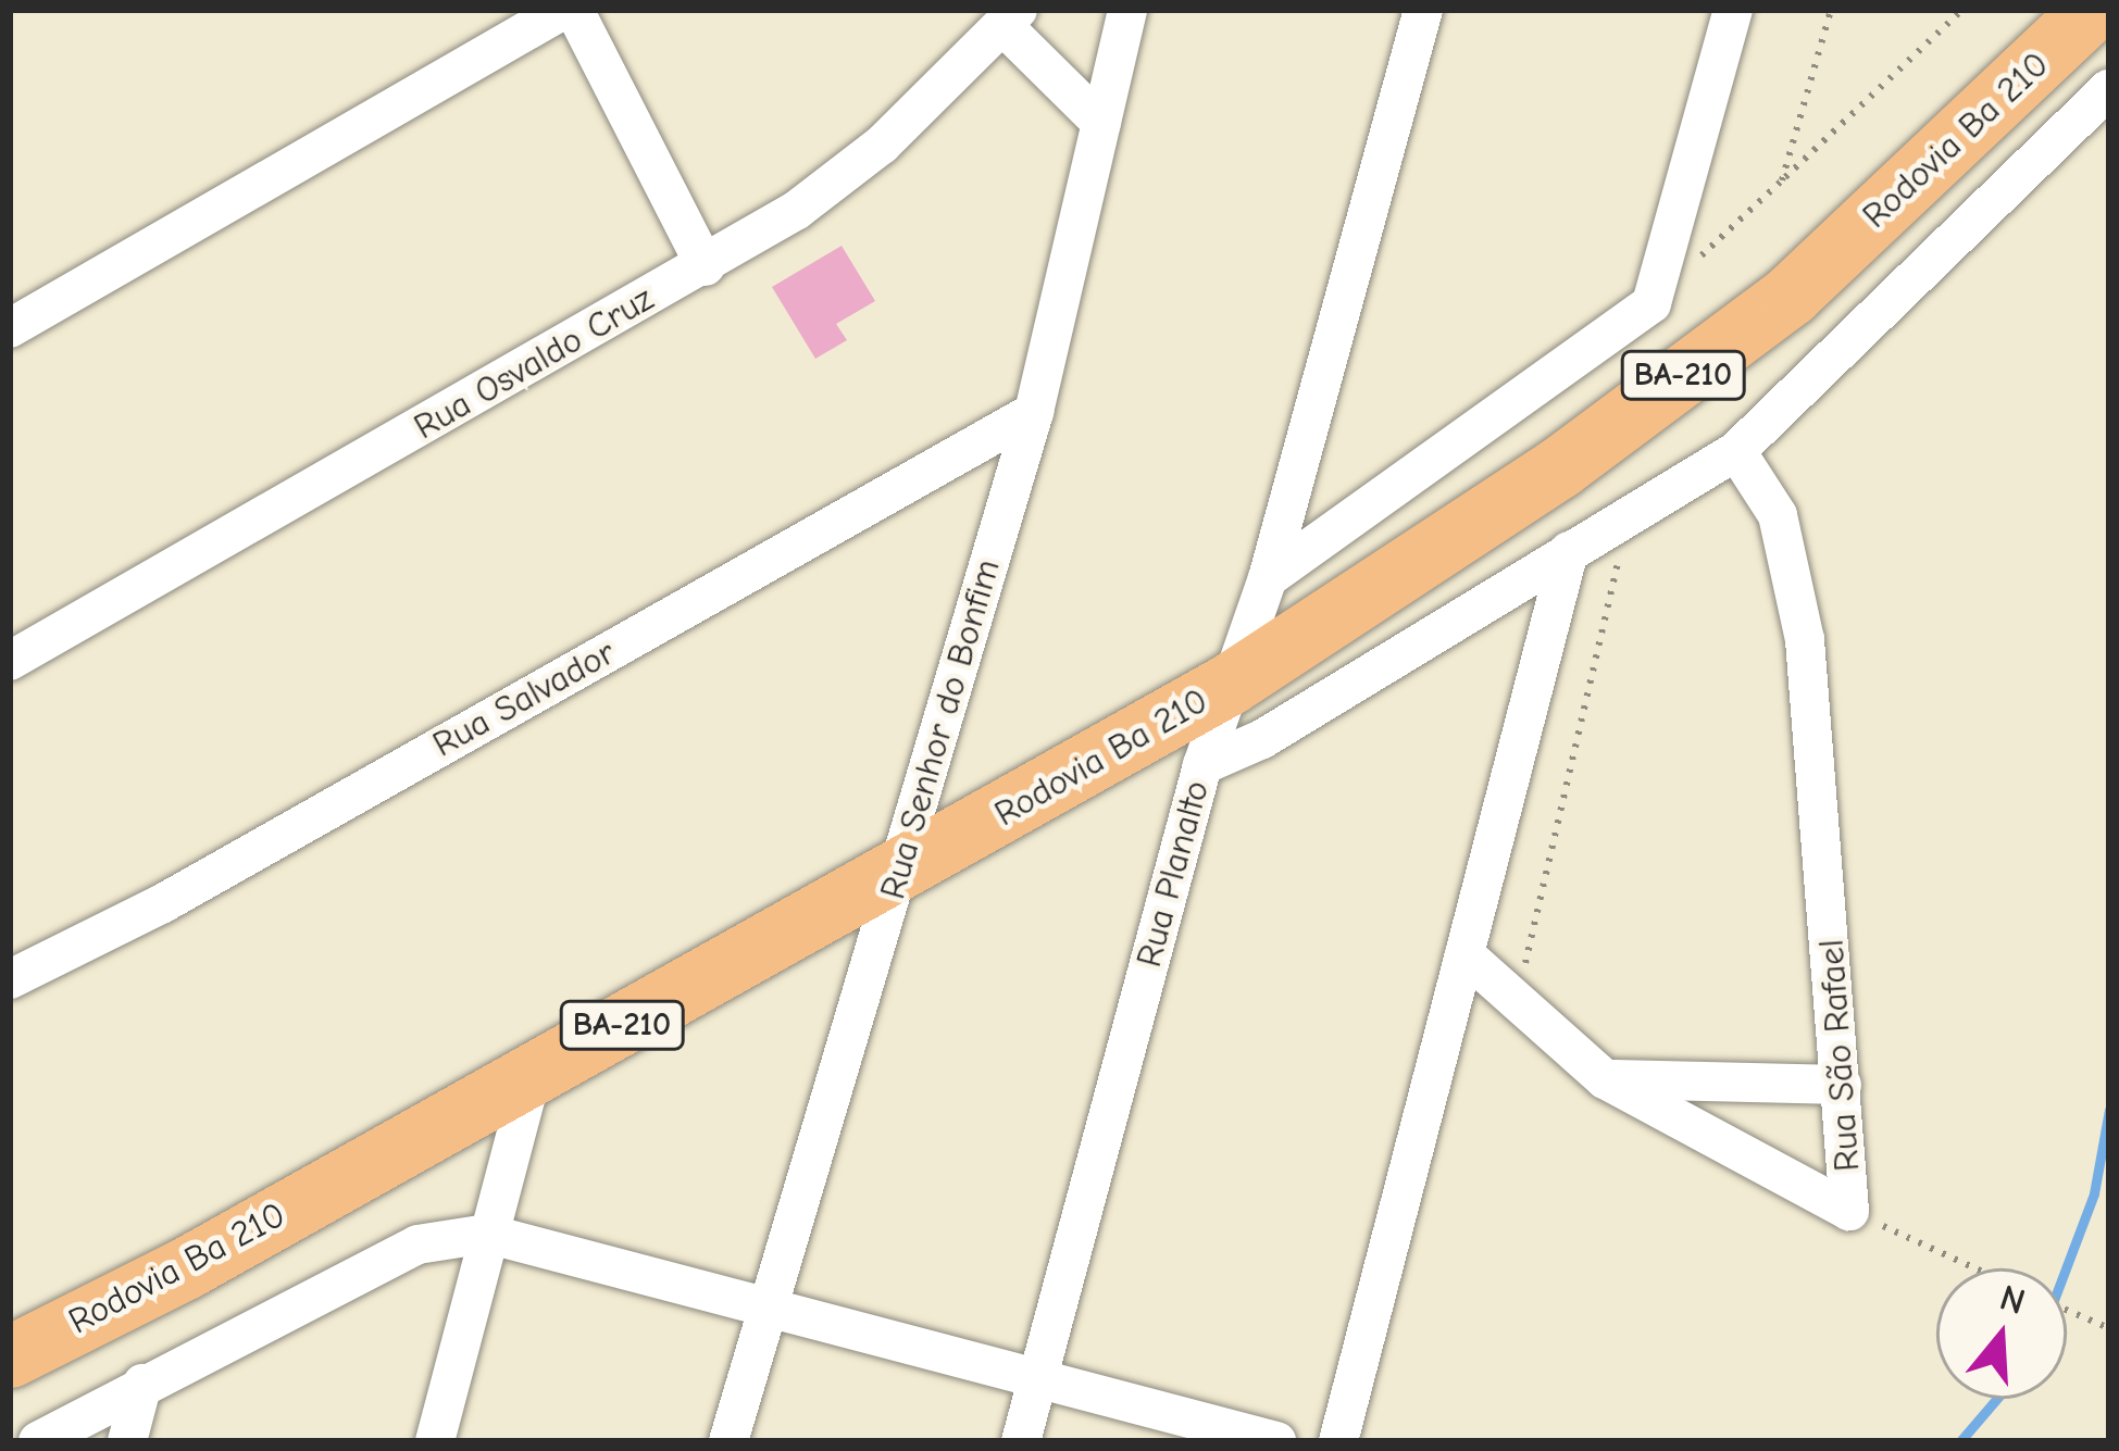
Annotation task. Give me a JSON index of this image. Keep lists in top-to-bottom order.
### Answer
{
  "streets": {
    "main road": ["Rodovia Ba 210", "BA-210"],
    "street": [
      "Rua Osvaldo Cruz",
      "Rua Salvador",
      "Rua Senhor do Bonfim",
      "Rua Planalto",
      "Rua São Rafael"
    ]
  },
  "crossings": [
    ["Rodovia Ba 210", "Rua Senhor do Bonfim"],
    ["Rodovia Ba 210", "Rua Planalto"],
    ["Rodovia Ba 210", "Rua São Rafael"],
    ["Rua Salvador", "Rua Senhor do Bonfim"]
  ],
  "north": "top"
}
